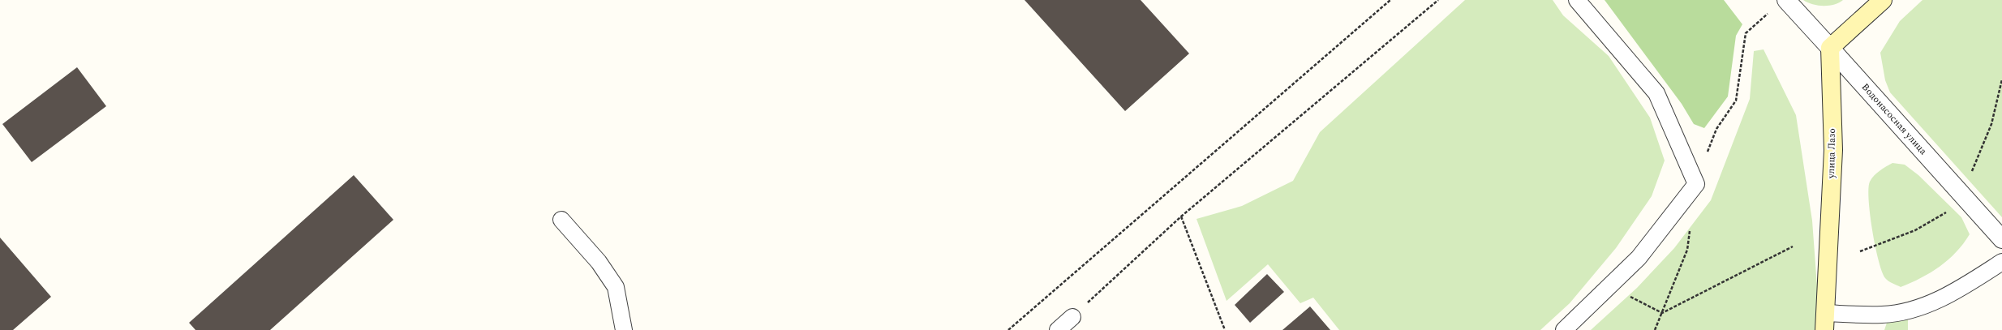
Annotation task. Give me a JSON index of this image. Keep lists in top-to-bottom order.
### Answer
{
  "streets": {
    "main road": ["улица Лазо"],
    "street": ["Водонасосная улица"]
  },
  "crossings": [
    ["Водонасосная улица", "улица Лазо"]
  ]
}
